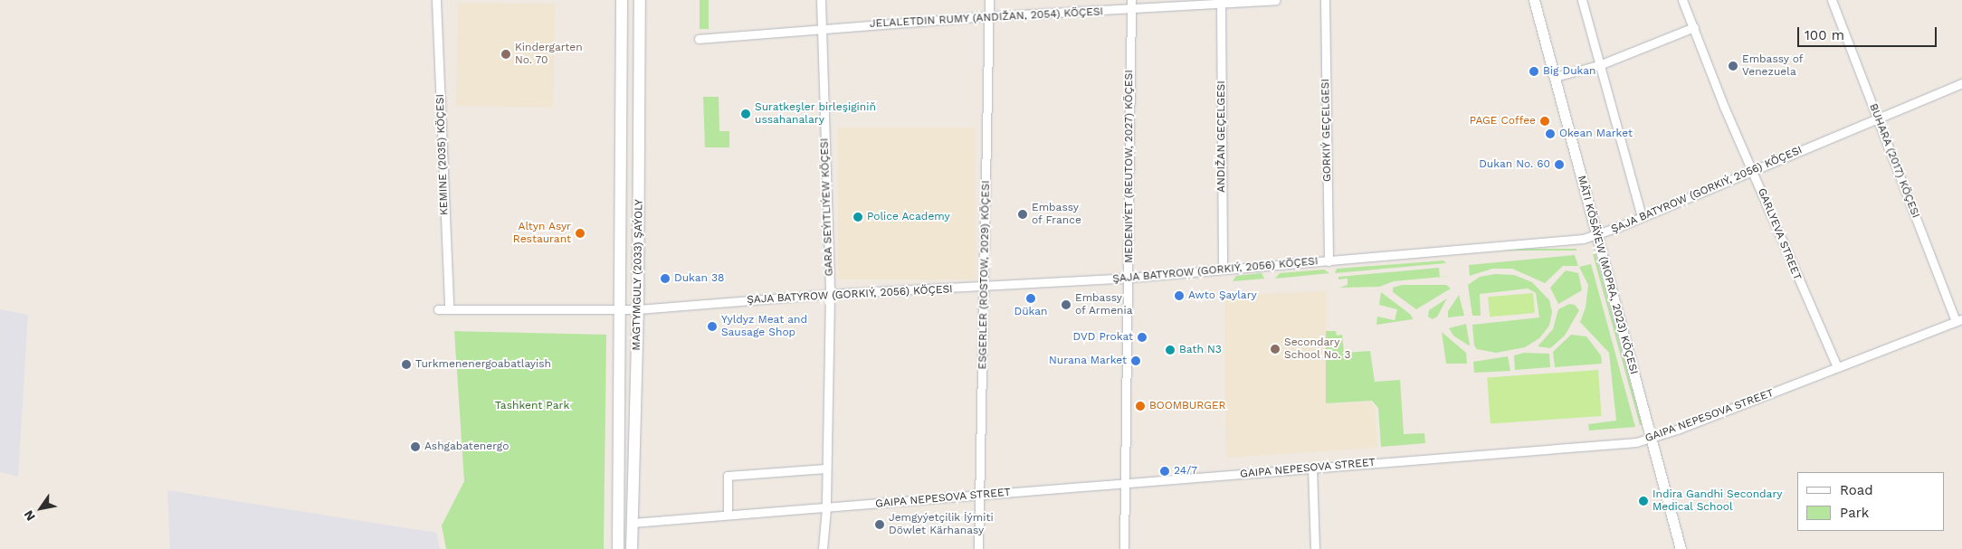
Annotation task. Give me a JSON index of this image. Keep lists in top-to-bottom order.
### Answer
{
  "streets": {
    "main road": ["MAGTYMGULY (2033) ŞAÝOLY"],
    "street": [
      "JELALETDIN RUMY (ANDIŽAN, 2054) KÖÇESI",
      "GORKIÝ GEÇELGESI",
      "ANDIŽAN GEÇELGESI",
      "KEMINE (2035) KÖÇESI",
      "BUHARA (2017) KÖÇESI",
      "MEDENIÝET (REUTOW, 2027) KÖÇESI",
      "ŞAJA BATYROW (GORKIÝ, 2056) KÖÇESI",
      "GARA SEÝITLIÝEW KÖÇESI",
      "GARLYEVA STREET",
      "ESGERLER (ROSTOW, 2029) KÖÇESI",
      "MÄTI KÖSÄÝEW (MOPRA, 2023) KÖÇESI",
      "GAIPA NEPESOVA STREET"
    ]
  },
  "crossings": [
    ["JELALETDIN RUMY (ANDIŽAN, 2054) KÖÇESI", "ANDIŽAN GEÇELGESI"],
    ["JELALETDIN RUMY (ANDIŽAN, 2054) KÖÇESI", "MEDENIÝET (REUTOW, 2027) KÖÇESI"],
    ["JELALETDIN RUMY (ANDIŽAN, 2054) KÖÇESI", "GARA SEÝITLIÝEW KÖÇESI"],
    ["JELALETDIN RUMY (ANDIŽAN, 2054) KÖÇESI", "ESGERLER (ROSTOW, 2029) KÖÇESI"],
    ["GORKIÝ GEÇELGESI", "ŞAJA BATYROW (GORKIÝ, 2056) KÖÇESI"],
    ["ANDIŽAN GEÇELGESI", "ŞAJA BATYROW (GORKIÝ, 2056) KÖÇESI"],
    ["KEMINE (2035) KÖÇESI", "ŞAJA BATYROW (GORKIÝ, 2056) KÖÇESI"],
    ["BUHARA (2017) KÖÇESI", "ŞAJA BATYROW (GORKIÝ, 2056) KÖÇESI"],
    ["BUHARA (2017) KÖÇESI", "GAIPA NEPESOVA STREET"],
    ["MEDENIÝET (REUTOW, 2027) KÖÇESI", "ŞAJA BATYROW (GORKIÝ, 2056) KÖÇESI"],
    ["MEDENIÝET (REUTOW, 2027) KÖÇESI", "GAIPA NEPESOVA STREET"],
    ["ŞAJA BATYROW (GORKIÝ, 2056) KÖÇESI", "GARA SEÝITLIÝEW KÖÇESI"],
    ["ŞAJA BATYROW (GORKIÝ, 2056) KÖÇESI", "GARLYEVA STREET"],
    ["ŞAJA BATYROW (GORKIÝ, 2056) KÖÇESI", "MAGTYMGULY (2033) ŞAÝOLY"],
    ["ŞAJA BATYROW (GORKIÝ, 2056) KÖÇESI", "ESGERLER (ROSTOW, 2029) KÖÇESI"],
    ["ŞAJA BATYROW (GORKIÝ, 2056) KÖÇESI", "MÄTI KÖSÄÝEW (MOPRA, 2023) KÖÇESI"],
    ["GARA SEÝITLIÝEW KÖÇESI", "GAIPA NEPESOVA STREET"],
    ["GARLYEVA STREET", "GAIPA NEPESOVA STREET"],
    ["MAGTYMGULY (2033) ŞAÝOLY", "GAIPA NEPESOVA STREET"],
    ["ESGERLER (ROSTOW, 2029) KÖÇESI", "GAIPA NEPESOVA STREET"],
    ["MÄTI KÖSÄÝEW (MOPRA, 2023) KÖÇESI", "GAIPA NEPESOVA STREET"]
  ],
  "parks": ["Tashkent Park"],
  "places": [
    "Kindergarten No. 70",
    "Embassy of Venezuela",
    "Big Dukan",
    "Suratkeşler birleşiginiň ussahanalary",
    "PAGE Coffee",
    "Okean Market",
    "Dukan No. 60",
    "Embassy of France",
    "Police Academy",
    "Altyn Asyr Restaurant",
    "Dukan 38",
    "Awto Şaylary",
    "Dükan",
    "Embassy of Armenia",
    "Yyldyz Meat and Sausage Shop",
    "DVD Prokat",
    "Secondary School No. 3",
    "Bath N3",
    "Nurana Market",
    "Turkmenenergoabatlayish",
    "BOOMBURGER",
    "Ashgabatenergo",
    "24/7",
    "Indira Gandhi Secondary Medical School",
    "Jemgyýetçilik İýmiti Döwlet Kärhanasy"
  ],
  "legend": ["Road", "Park"],
  "scale_bar": "100 m",
  "north": "bottom left"
}
